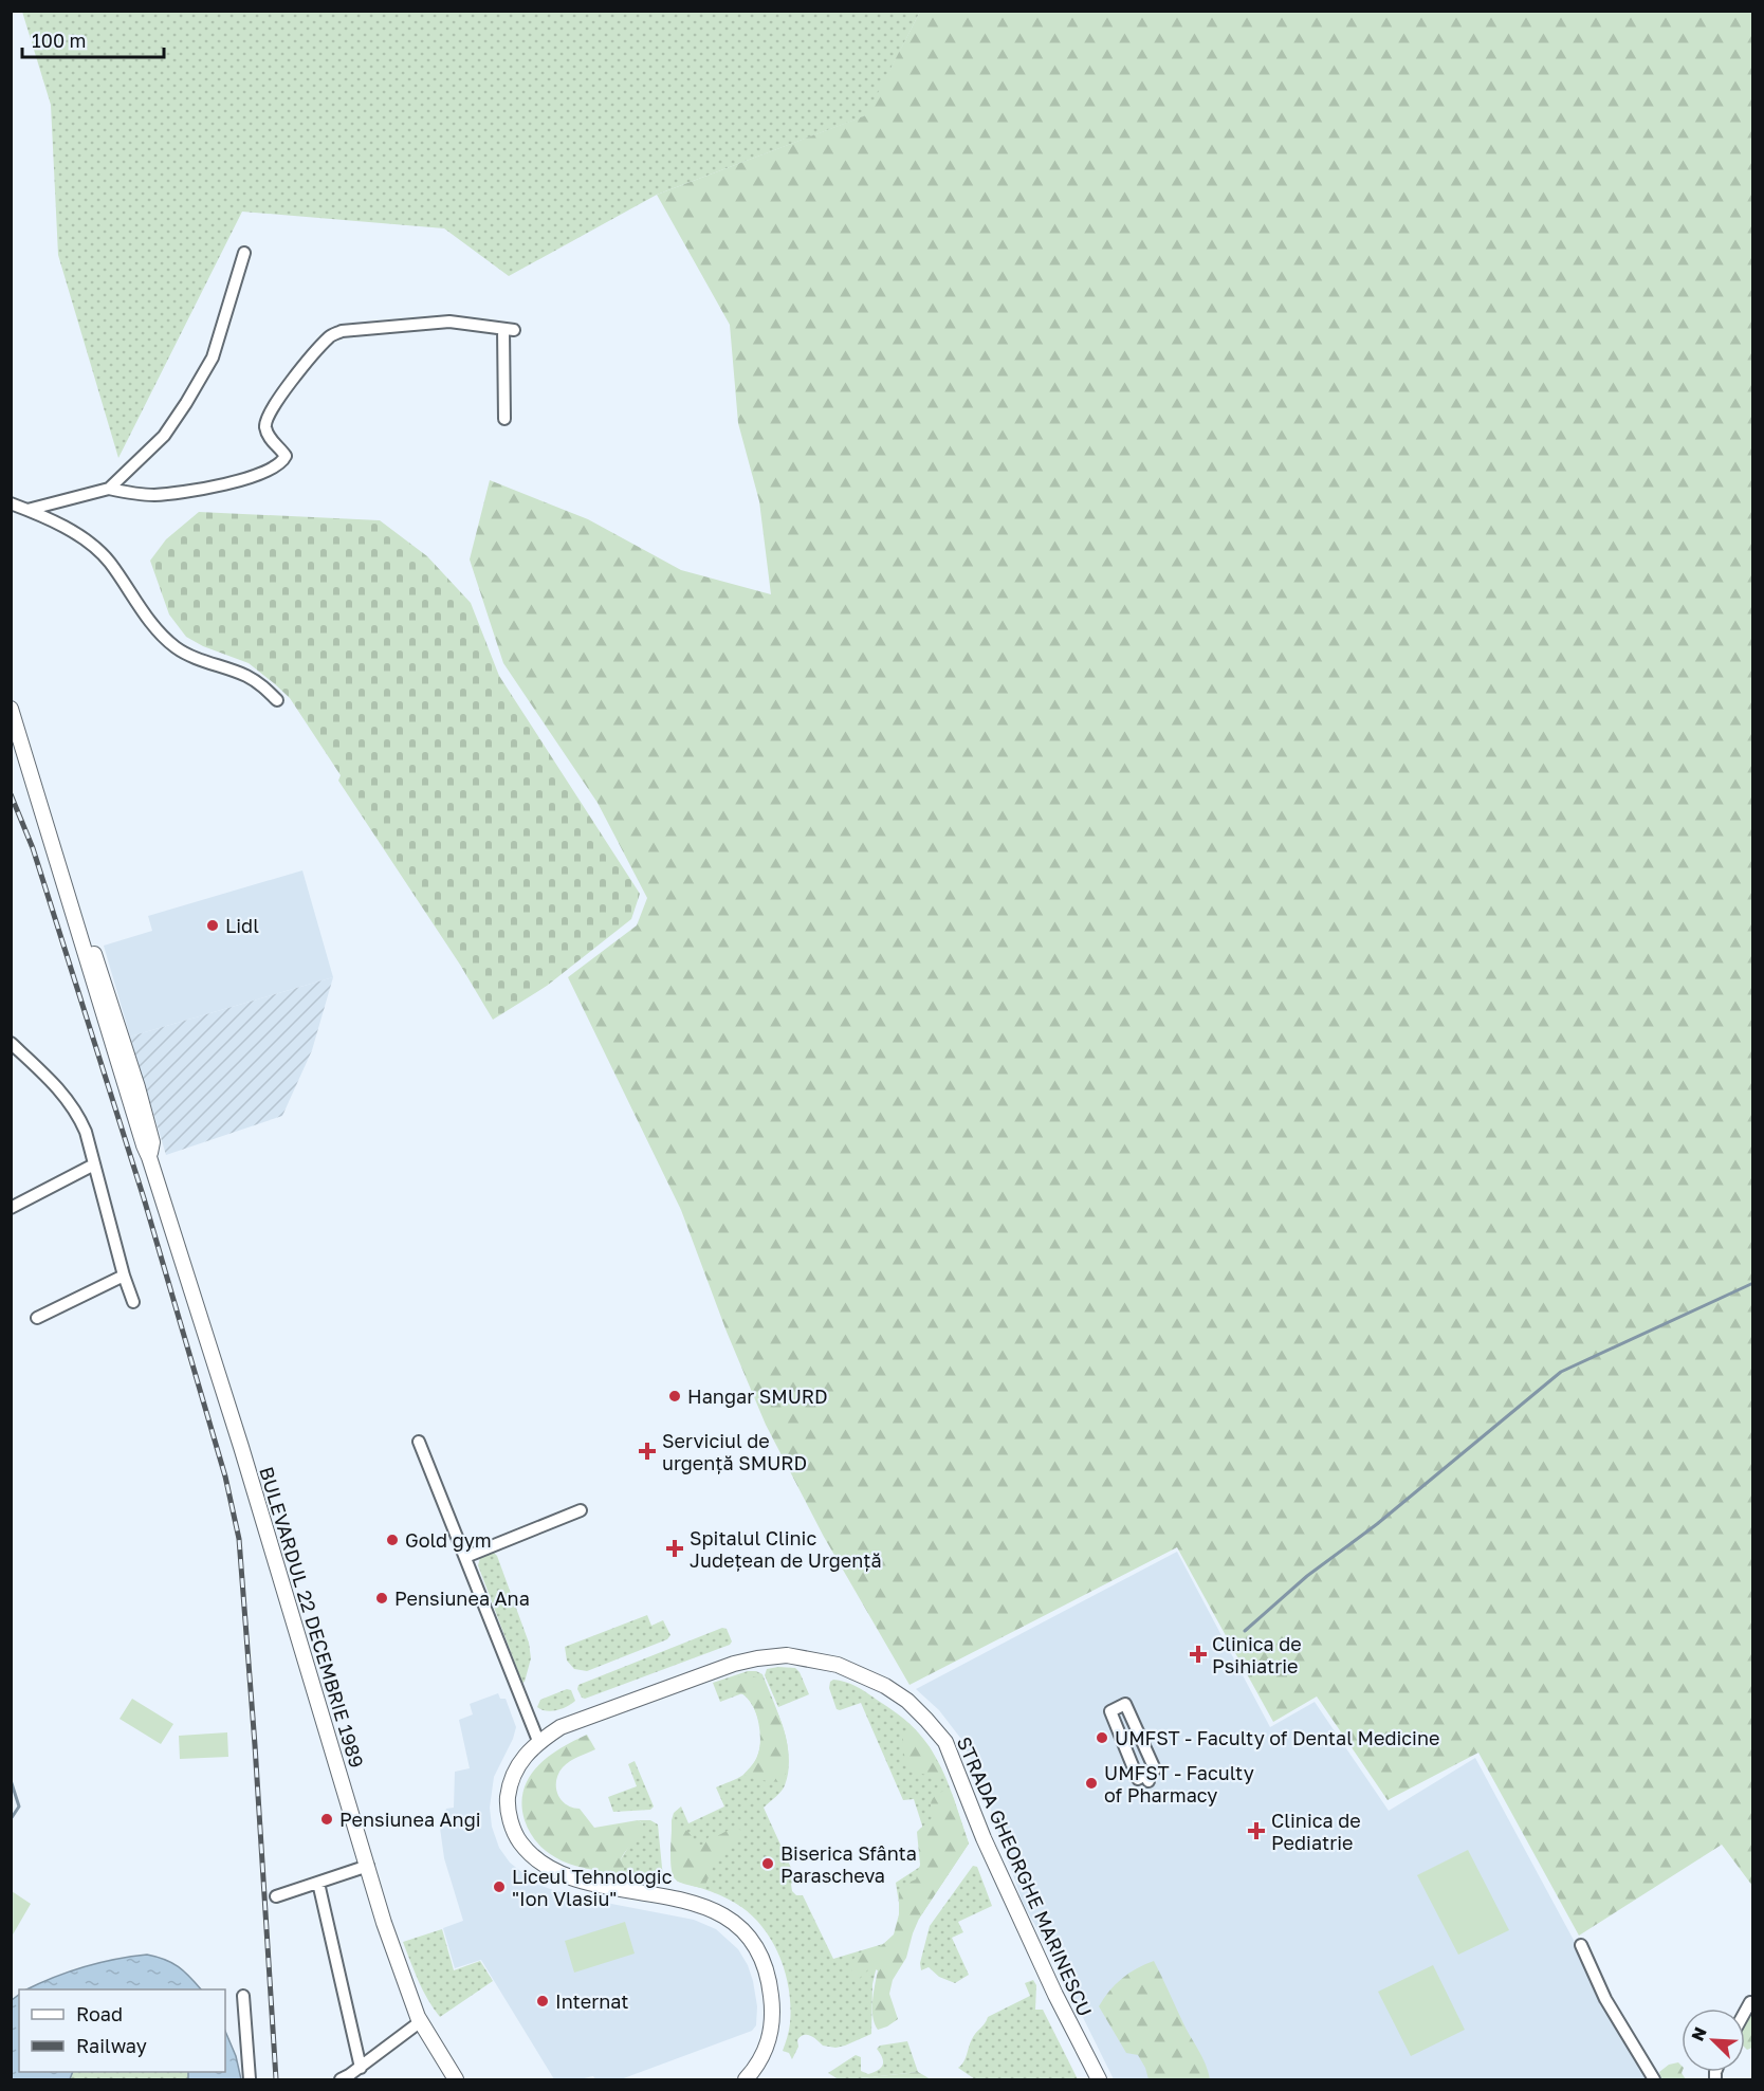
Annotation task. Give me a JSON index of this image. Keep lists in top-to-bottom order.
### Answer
{
  "streets": {
    "main road": ["BULEVARDUL 22 DECEMBRIE 1989", "STRADA GHEORGHE MARINESCU"]
  },
  "places": {
    "other": [
      "Lidl",
      "Hangar SMURD",
      "Gold gym",
      "Pensiunea Ana",
      "UMFST - Faculty of Dental Medicine",
      "UMFST - Faculty of Pharmacy",
      "Pensiunea Angi",
      "Biserica Sfânta Parascheva",
      "Liceul Tehnologic \"Ion Vlasiu\"",
      "Internat"
    ],
    "health": [
      "Serviciul de urgență SMURD",
      "Spitalul Clinic Județean de Urgență",
      "Clinica de Psihiatrie",
      "Clinica de Pediatrie"
    ]
  },
  "legend": ["Road", "Railway"],
  "scale_bar": "100 m",
  "north": "top left"
}
